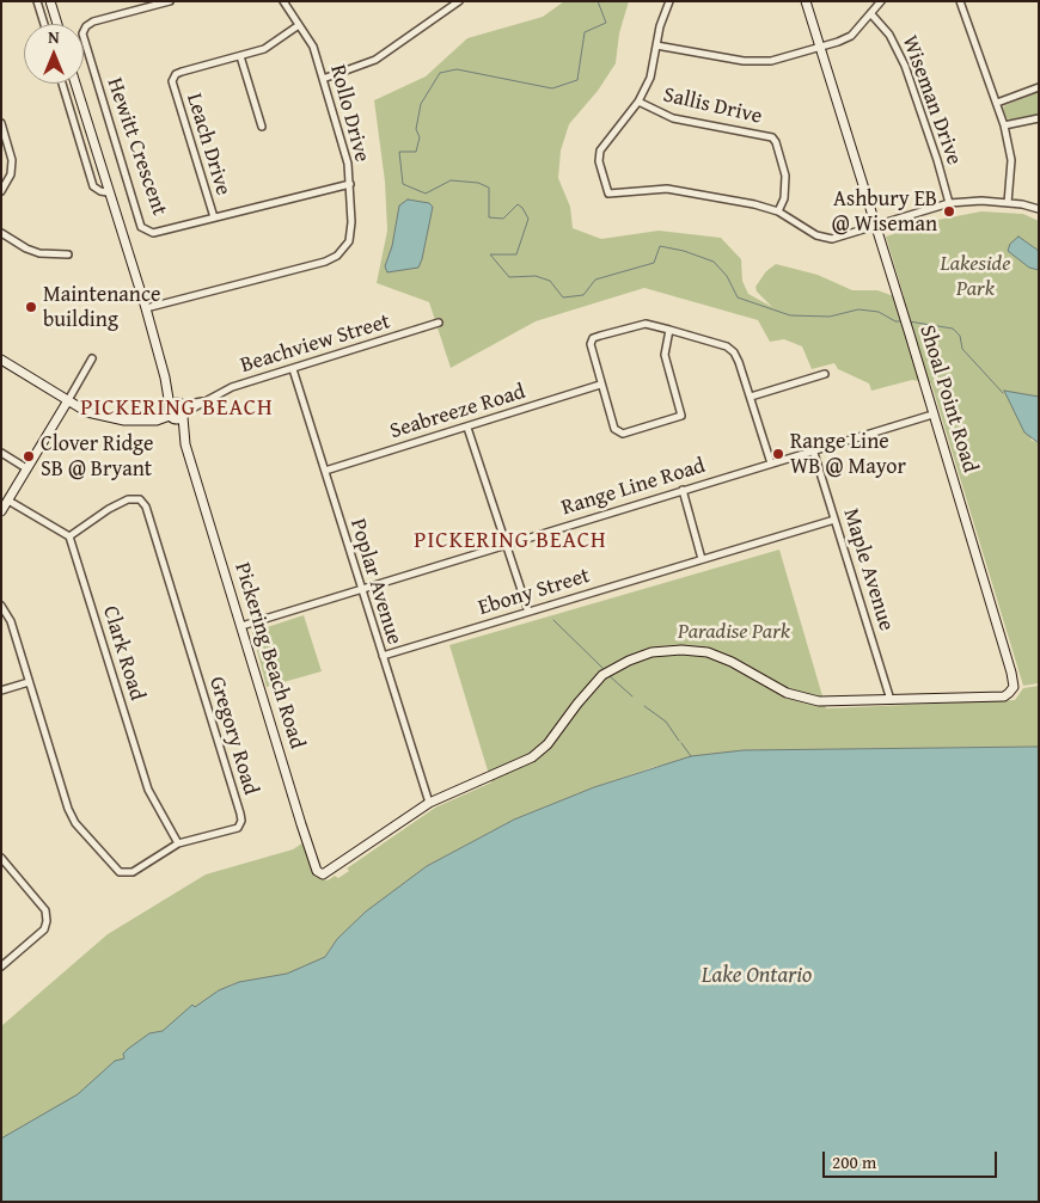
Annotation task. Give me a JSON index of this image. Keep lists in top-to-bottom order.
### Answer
{
  "streets": {
    "street": [
      "Wiseman Drive",
      "Sallis Drive",
      "Rollo Drive",
      "Leach Drive",
      "Hewitt Crescent",
      "Beachview Street",
      "Shoal Point Road",
      "Seabreeze Road",
      "Range Line Road",
      "Maple Avenue",
      "Poplar Avenue",
      "Ebony Street",
      "Clark Road",
      "Pickering Beach Road",
      "Gregory Road"
    ]
  },
  "crossings": [
    ["Rollo Drive", "Leach Drive"],
    ["Rollo Drive", "Hewitt Crescent"],
    ["Rollo Drive", "Pickering Beach Road"],
    ["Leach Drive", "Hewitt Crescent"],
    ["Beachview Street", "Poplar Avenue"],
    ["Beachview Street", "Pickering Beach Road"],
    ["Shoal Point Road", "Range Line Road"],
    ["Shoal Point Road", "Maple Avenue"],
    ["Seabreeze Road", "Poplar Avenue"],
    ["Range Line Road", "Maple Avenue"],
    ["Range Line Road", "Poplar Avenue"],
    ["Range Line Road", "Pickering Beach Road"],
    ["Maple Avenue", "Ebony Street"],
    ["Poplar Avenue", "Ebony Street"],
    ["Poplar Avenue", "Pickering Beach Road"],
    ["Clark Road", "Gregory Road"]
  ],
  "districts": ["PICKERING BEACH", "PICKERING BEACH"],
  "water": ["Lake Ontario"],
  "parks": ["Lakeside Park", "Paradise Park"],
  "places": [
    "Ashbury EB @ Wiseman",
    "Maintenance building",
    "Range Line WB @ Mayor",
    "Clover Ridge SB @ Bryant"
  ],
  "scale_bar": "200 m",
  "north": "top"
}
